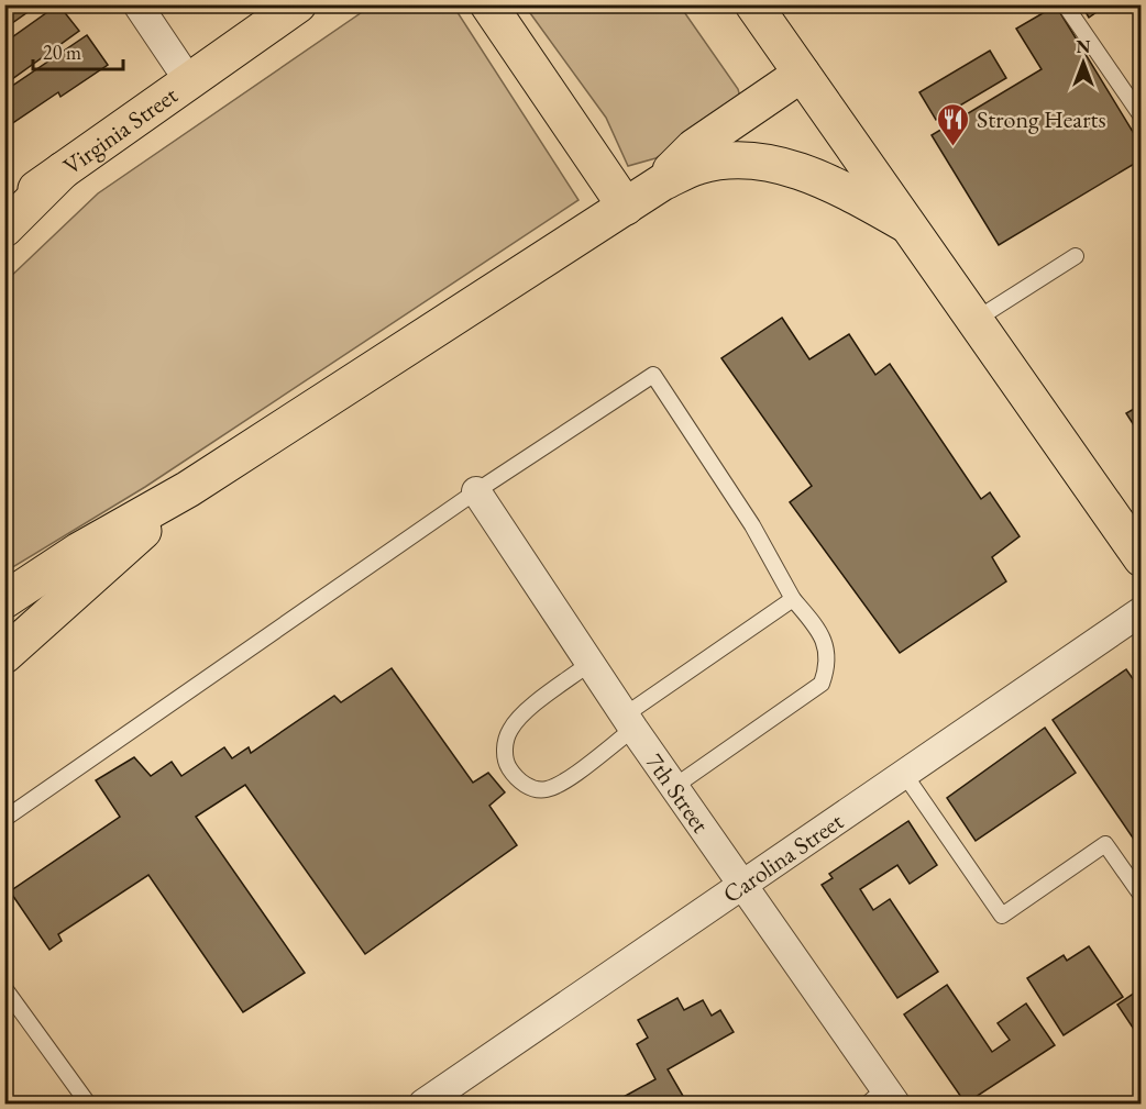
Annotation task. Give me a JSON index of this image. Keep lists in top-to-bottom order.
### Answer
{
  "streets": {
    "main road": ["Virginia Street"],
    "street": ["7th Street", "Carolina Street"]
  },
  "crossings": [
    ["7th Street", "Carolina Street"]
  ],
  "places": {
    "restaurant": ["Strong Hearts"]
  },
  "scale_bar": "20 m",
  "north": "top"
}
